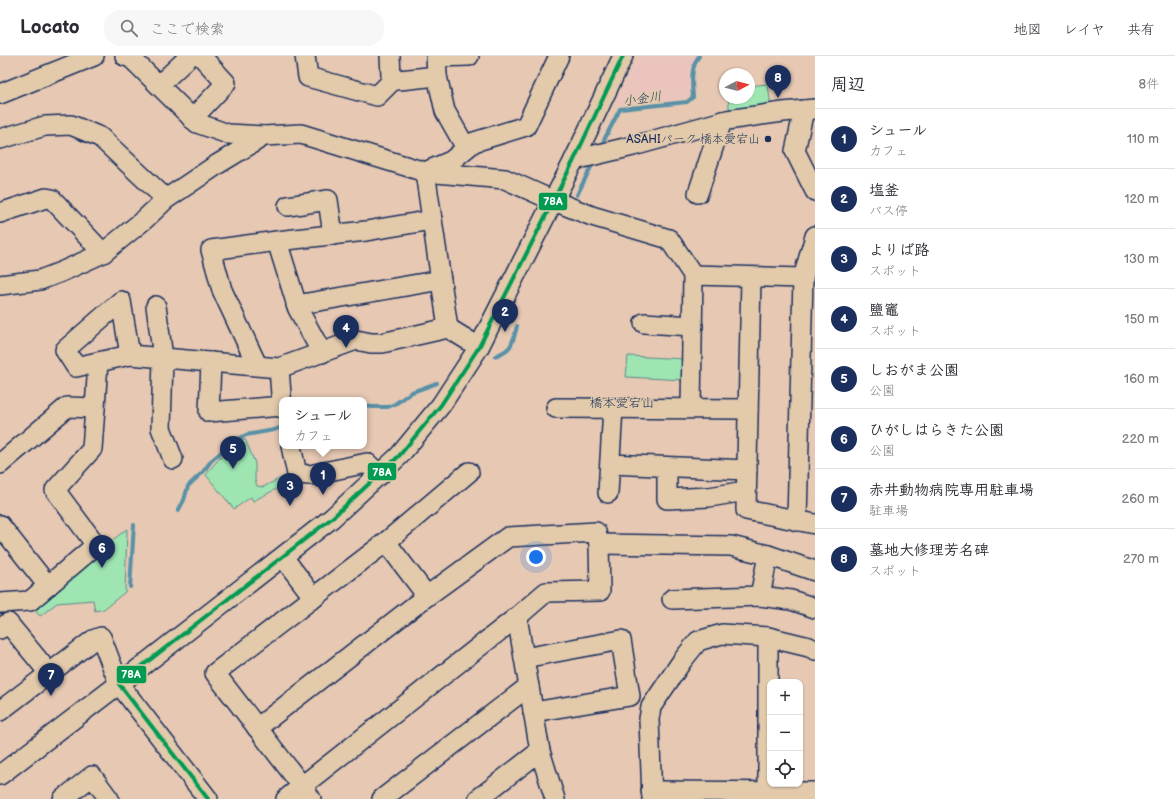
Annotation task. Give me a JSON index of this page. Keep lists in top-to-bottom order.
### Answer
{
  "districts": ["橋本愛宕山"],
  "water": ["小金川"],
  "places": ["ASAHIパーク 橋本愛宕山"],
  "lines": ["transit line 78A"],
  "north": "right",
  "page": {
    "header": "Locato",
    "search": "ここで検索",
    "nav": ["地図", "レイヤ", "共有"],
    "heading": ["周辺", "8件"],
    "pins": [
      "8",
      "2",
      "4",
      "5",
      "1",
      "3",
      "6",
      "7"
    ],
    "list": [
      {
        "mark": "1",
        "name": "シュール",
        "note": "カフェ",
        "value": "110 m"
      },
      {
        "mark": "2",
        "name": "塩釜",
        "note": "バス停",
        "value": "120 m"
      },
      {
        "mark": "3",
        "name": "よりば路",
        "note": "スポット",
        "value": "130 m"
      },
      {
        "mark": "4",
        "name": "鹽竈",
        "note": "スポット",
        "value": "150 m"
      },
      {
        "mark": "5",
        "name": "しおがま公園",
        "note": "公園",
        "value": "160 m"
      },
      {
        "mark": "6",
        "name": "ひがしはらきた公園",
        "note": "公園",
        "value": "220 m"
      },
      {
        "mark": "7",
        "name": "赤井動物病院専用駐車場",
        "note": "駐車場",
        "value": "260 m"
      },
      {
        "mark": "8",
        "name": "墓地大修理芳名碑",
        "note": "スポット",
        "value": "270 m"
      }
    ],
    "popup": ["シュール", "カフェ"],
    "map_buttons": ["+", "−"]
  }
}
